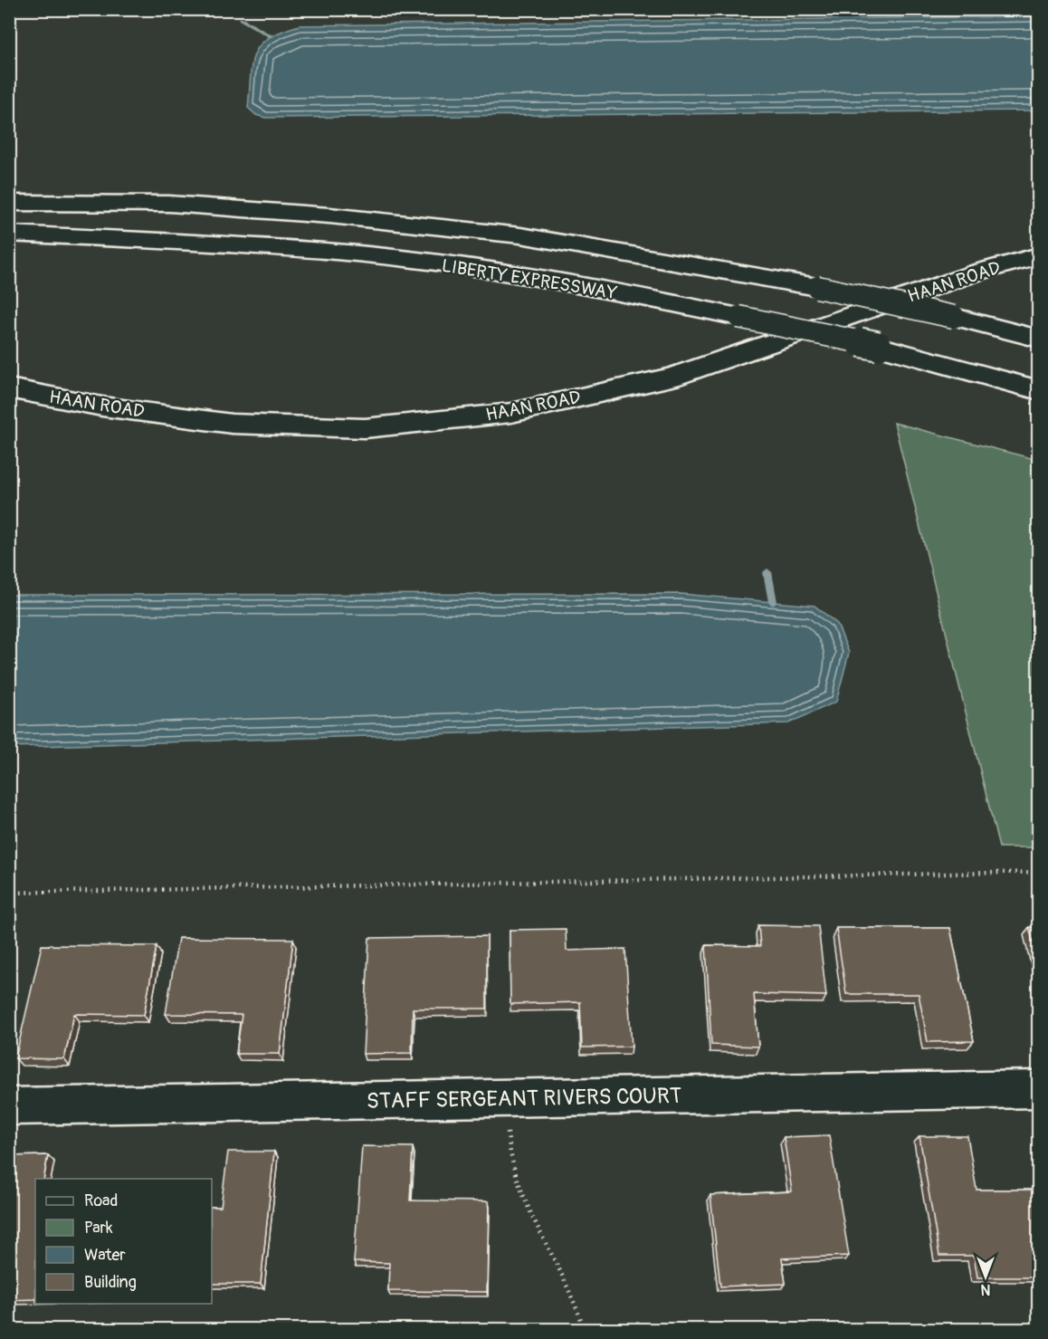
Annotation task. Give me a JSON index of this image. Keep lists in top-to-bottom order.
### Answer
{
  "streets": {
    "main road": ["LIBERTY EXPRESSWAY", "HAAN ROAD", "STAFF SERGEANT RIVERS COURT"]
  },
  "legend": [
    "Road",
    "Park",
    "Water",
    "Building"
  ],
  "north": "bottom"
}
